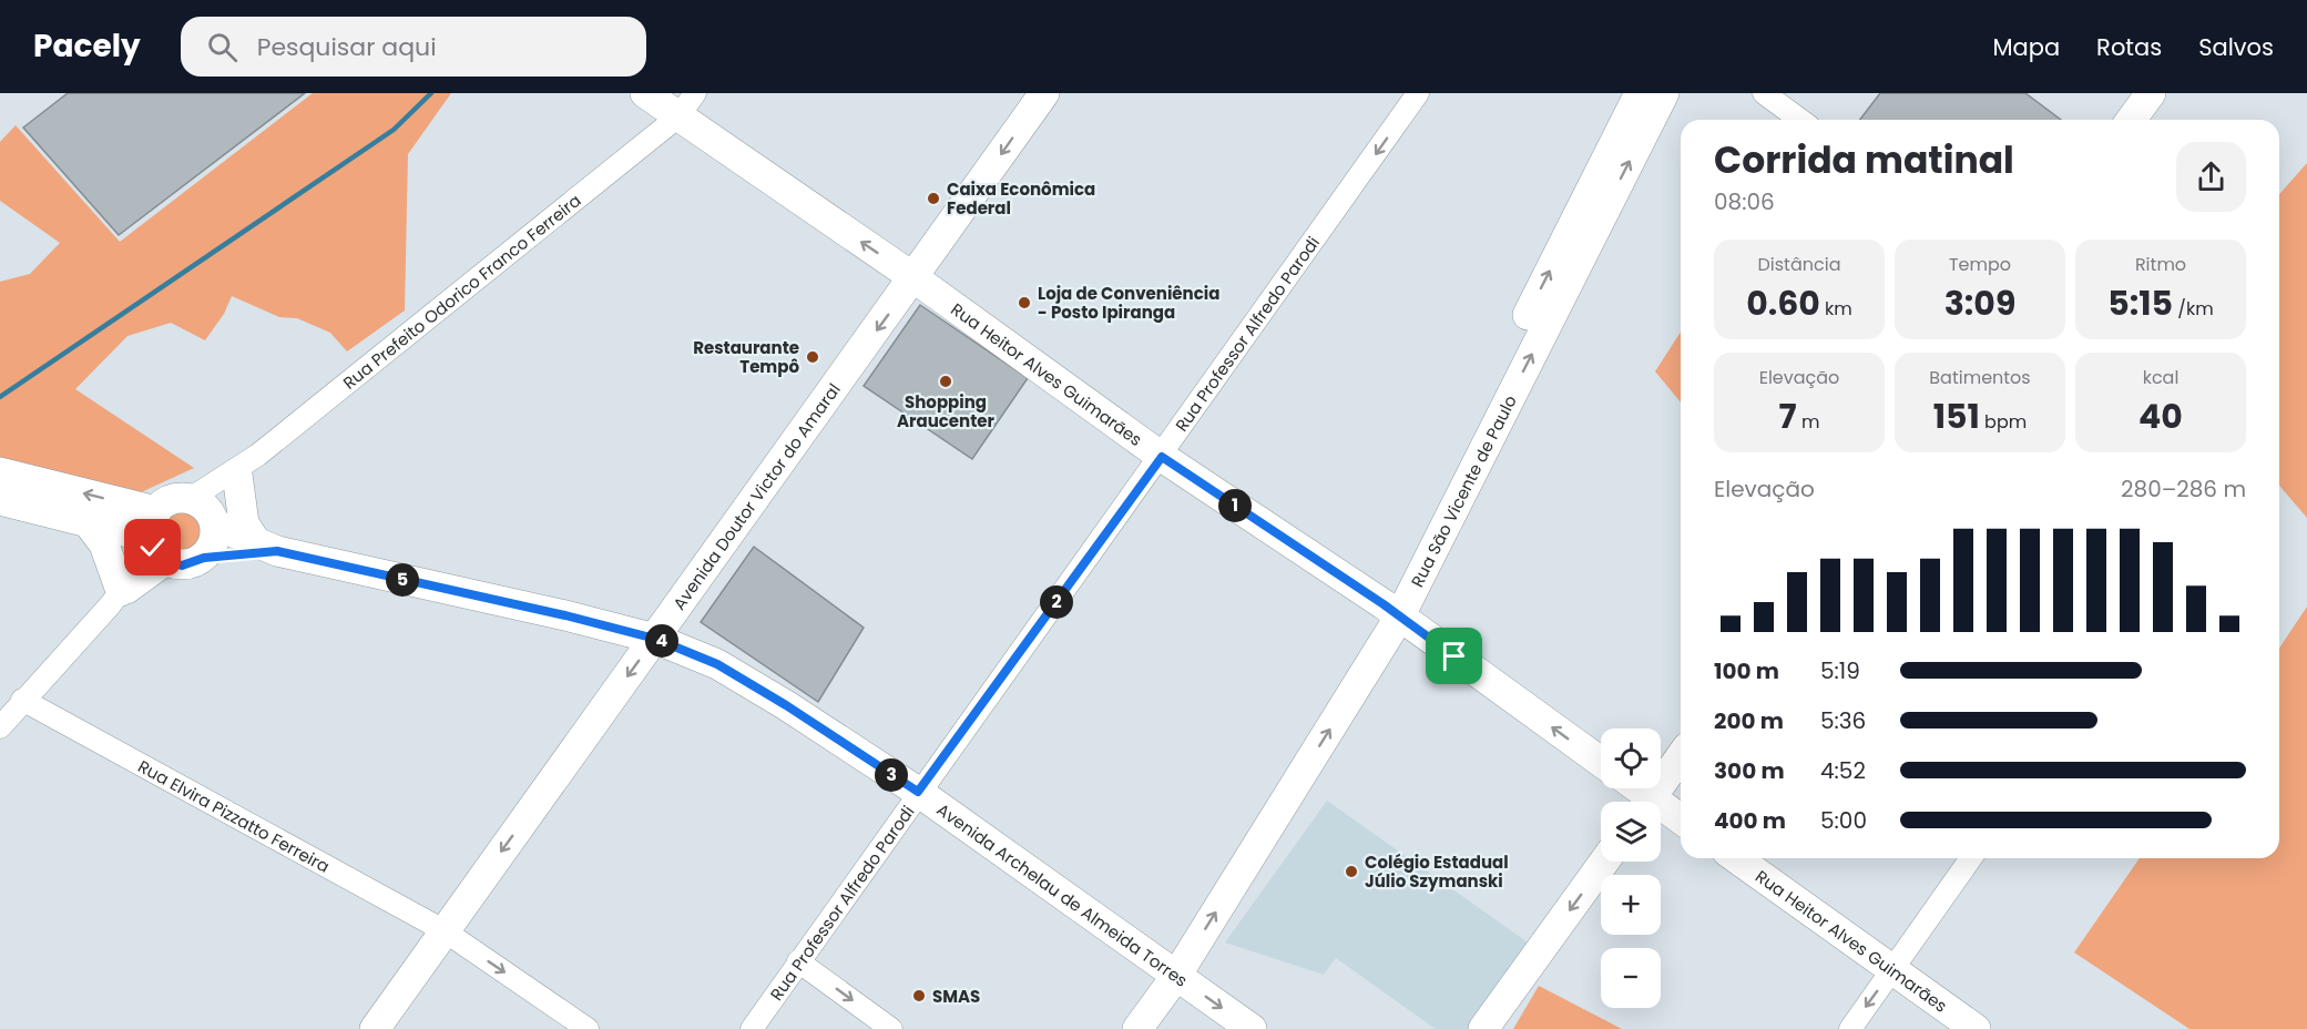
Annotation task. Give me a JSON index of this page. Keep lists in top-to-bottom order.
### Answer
{
  "streets": {
    "main road": [
      "Rua Heitor Alves Guimarães",
      "Rua São Vicente de Paulo",
      "Avenida Doutor Victor do Amaral",
      "Avenida Archelau de Almeida Torres"
    ],
    "street": ["Rua Prefeito Odorico Franco Ferreira", "Rua Professor Alfredo Parodi", "Rua Elvira Pizzatto Ferreira"]
  },
  "crossings": [
    ["Rua Prefeito Odorico Franco Ferreira", "Rua Heitor Alves Guimarães"],
    ["Rua Prefeito Odorico Franco Ferreira", "Avenida Archelau de Almeida Torres"],
    ["Rua Professor Alfredo Parodi", "Rua Heitor Alves Guimarães"],
    ["Rua Professor Alfredo Parodi", "Avenida Archelau de Almeida Torres"],
    ["Rua Heitor Alves Guimarães", "Rua São Vicente de Paulo"],
    ["Rua Heitor Alves Guimarães", "Avenida Doutor Victor do Amaral"],
    ["Rua São Vicente de Paulo", "Avenida Archelau de Almeida Torres"],
    ["Avenida Doutor Victor do Amaral", "Rua Elvira Pizzatto Ferreira"],
    ["Avenida Doutor Victor do Amaral", "Avenida Archelau de Almeida Torres"]
  ],
  "one_way": [
    "Rua Professor Alfredo Parodi",
    "Rua Heitor Alves Guimarães",
    "Rua São Vicente de Paulo",
    "Avenida Doutor Victor do Amaral"
  ],
  "places": [
    "Caixa Econômica Federal",
    "Loja de Conveniência - Posto Ipiranga",
    "Restaurante Tempô",
    "Shopping Araucenter",
    "Colégio Estadual Júlio Szymanski",
    "SMAS"
  ],
  "page": {
    "header": "Pacely",
    "search": "Pesquisar aqui",
    "nav": ["Mapa", "Rotas", "Salvos"],
    "heading": ["Corrida matinal", "08:06"],
    "stats": [
      ["Distância", "0.60 km"],
      ["Tempo", "3:09"],
      ["Ritmo", "5:15 /km"],
      ["Elevação", "7 m"],
      ["Batimentos", "151 bpm"],
      ["kcal", "40"]
    ],
    "chart": ["Elevação", "280–286 m"],
    "pins": [
      "1",
      "5",
      "2",
      "4",
      "3"
    ],
    "list": [
      {
        "name": "100 m",
        "note": "5:19"
      },
      {
        "name": "200 m",
        "note": "5:36"
      },
      {
        "name": "300 m",
        "note": "4:52"
      },
      {
        "name": "400 m",
        "note": "5:00"
      }
    ],
    "map_buttons": ["+", "−"]
  }
}
